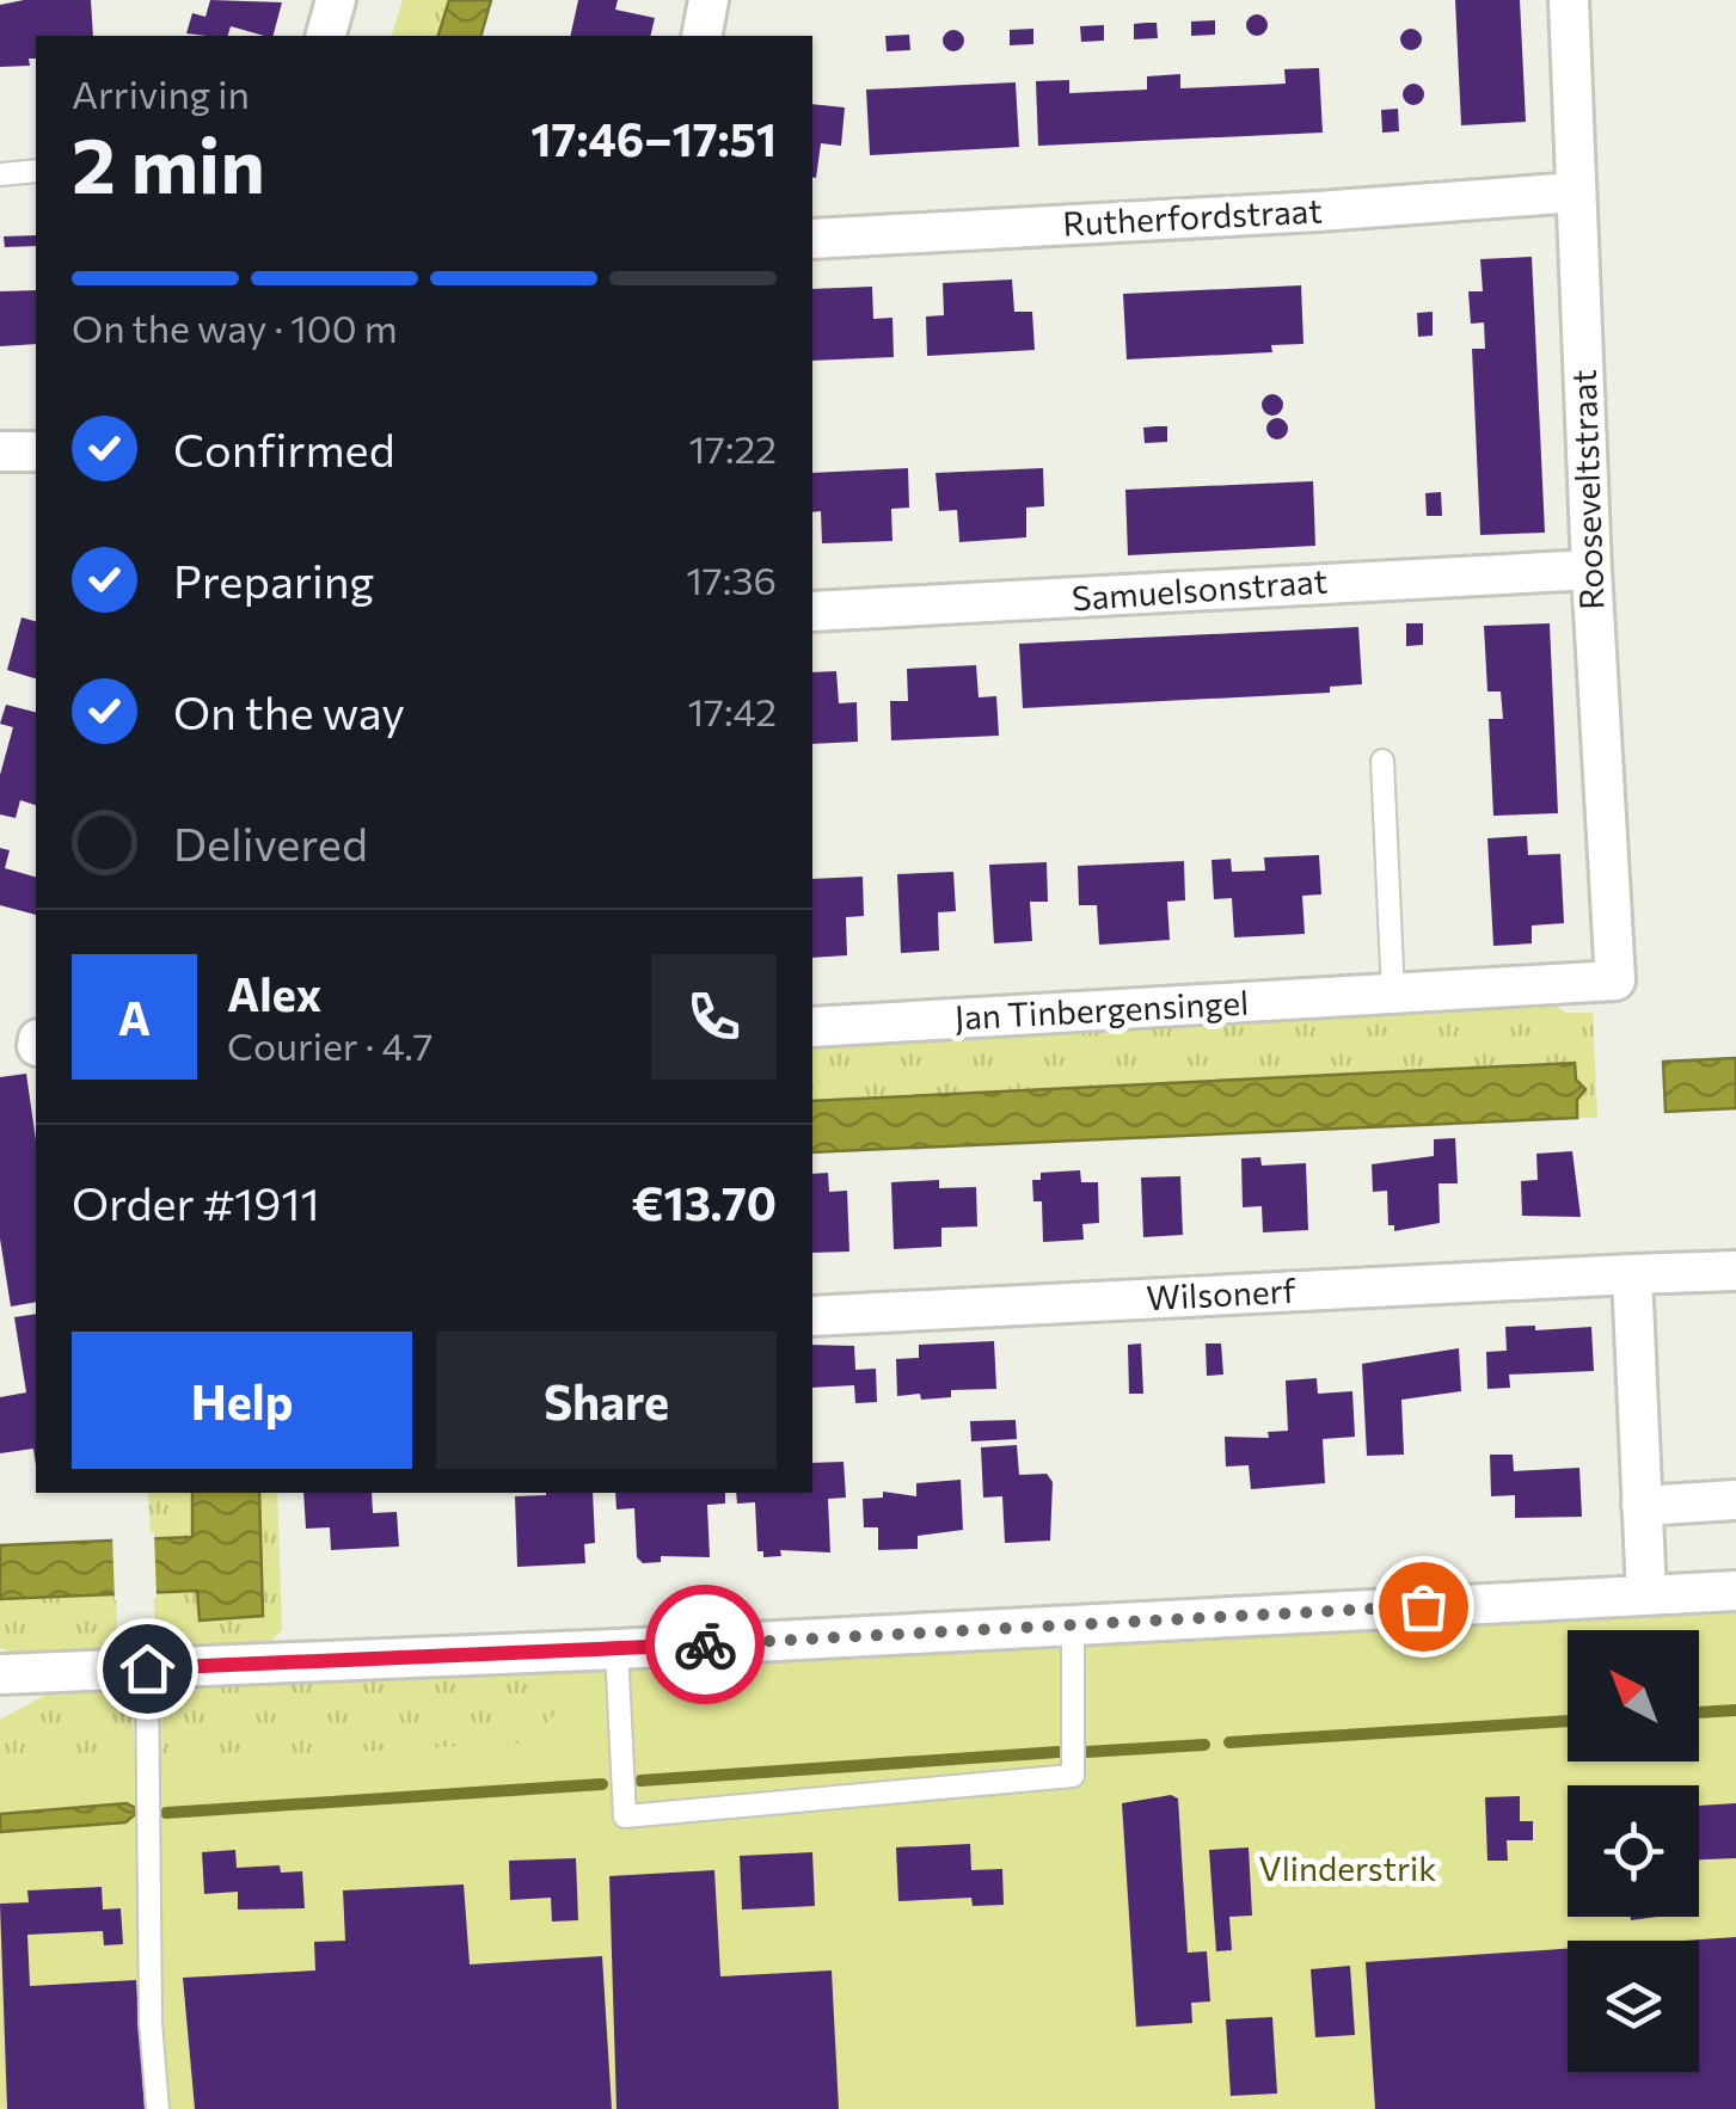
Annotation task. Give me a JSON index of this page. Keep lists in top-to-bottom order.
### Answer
{
  "streets": {
    "street": [
      "Rutherfordstraat",
      "Rooseveltstraat",
      "Samuelsonstraat",
      "Jan Tinbergensingel",
      "Wilsonerf"
    ]
  },
  "crossings": [
    ["Rutherfordstraat", "Rooseveltstraat"],
    ["Rooseveltstraat", "Samuelsonstraat"],
    ["Rooseveltstraat", "Jan Tinbergensingel"]
  ],
  "parks": ["Vlinderstrik"],
  "north": "top left",
  "page": {
    "heading": ["2 min", "Arriving in", "17:46–17:51"],
    "panel": [
      "Alex",
      "Courier · 4.7",
      "Order #1911",
      "€13.70"
    ],
    "bar": "On the way · 100 m",
    "list": [
      ["Confirmed", "17:22"],
      ["Preparing", "17:36"],
      ["On the way", "17:42"],
      "Delivered"
    ],
    "round": "A",
    "buttons": ["Help", "Share"]
  }
}
